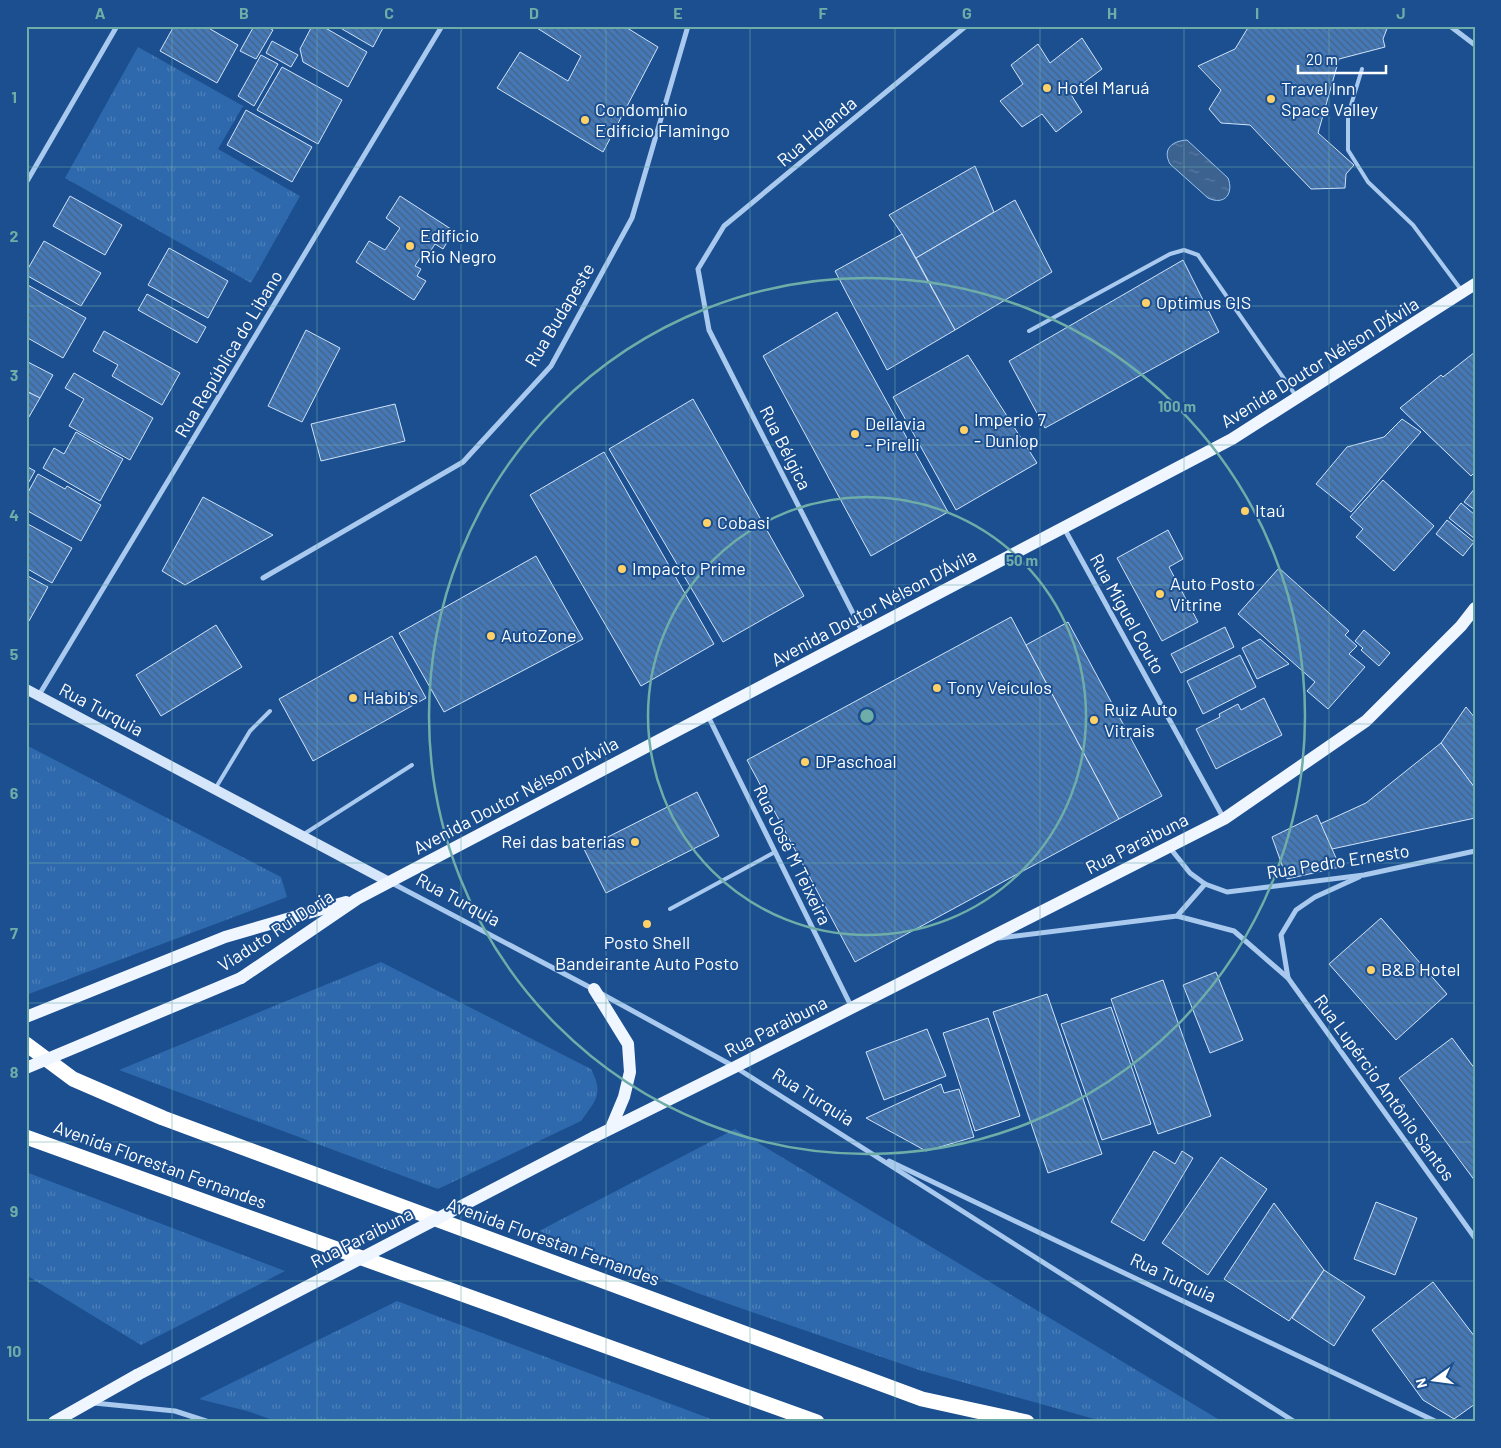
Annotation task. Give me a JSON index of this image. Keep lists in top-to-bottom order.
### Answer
{
  "streets": {
    "highway": ["Avenida Florestan Fernandes"],
    "main road": [
      "Avenida Doutor Nélson D'Ávila",
      "Rua Turquia",
      "Rua Paraibuna",
      "Viaduto Rui Doria"
    ],
    "street": [
      "Rua Holanda",
      "Rua Budapeste",
      "Rua República do Libano",
      "Rua Bélgica",
      "Rua Miguel Couto",
      "Rua José M Teixeira",
      "Rua Pedro Ernesto",
      "Rua Lupércio Antônio Santos"
    ]
  },
  "crossings": [
    ["Rua Holanda", "Rua Bélgica"],
    ["Rua República do Libano", "Rua Turquia"],
    ["Avenida Doutor Nélson D'Ávila", "Rua Bélgica"],
    ["Avenida Doutor Nélson D'Ávila", "Rua Miguel Couto"],
    ["Avenida Doutor Nélson D'Ávila", "Rua Turquia"],
    ["Avenida Doutor Nélson D'Ávila", "Rua José M Teixeira"],
    ["Avenida Doutor Nélson D'Ávila", "Viaduto Rui Doria"],
    ["Rua Miguel Couto", "Rua Paraibuna"],
    ["Rua Turquia", "Rua Paraibuna"],
    ["Rua Paraibuna", "Rua José M Teixeira"],
    ["Rua Paraibuna", "Rua Pedro Ernesto"],
    ["Rua Pedro Ernesto", "Rua Lupércio Antônio Santos"]
  ],
  "places": [
    "Hotel Maruá",
    "Travel Inn Space Valley",
    "Condomínio Edifício Flamingo",
    "Edifício Rio Negro",
    "Optimus GIS",
    "Imperio 7 - Dunlop",
    "Dellavia - Pirelli",
    "Itaú",
    "Cobasi",
    "Impacto Prime",
    "Auto Posto Vitrine",
    "AutoZone",
    "Tony Veículos",
    "Habib's",
    "Ruiz Auto Vitrais",
    "DPaschoal",
    "Rei das baterias",
    "Posto Shell Bandeirante Auto Posto",
    "B&B Hotel"
  ],
  "scale_bar": "20 m",
  "north": "left",
  "grid": {
    "columns": [
      "A",
      "B",
      "C",
      "D",
      "E",
      "F",
      "G",
      "H",
      "I",
      "J"
    ],
    "rows": [
      "1",
      "2",
      "3",
      "4",
      "5",
      "6",
      "7",
      "8",
      "9",
      "10"
    ]
  },
  "rings": ["100 m", "50 m"]
}
